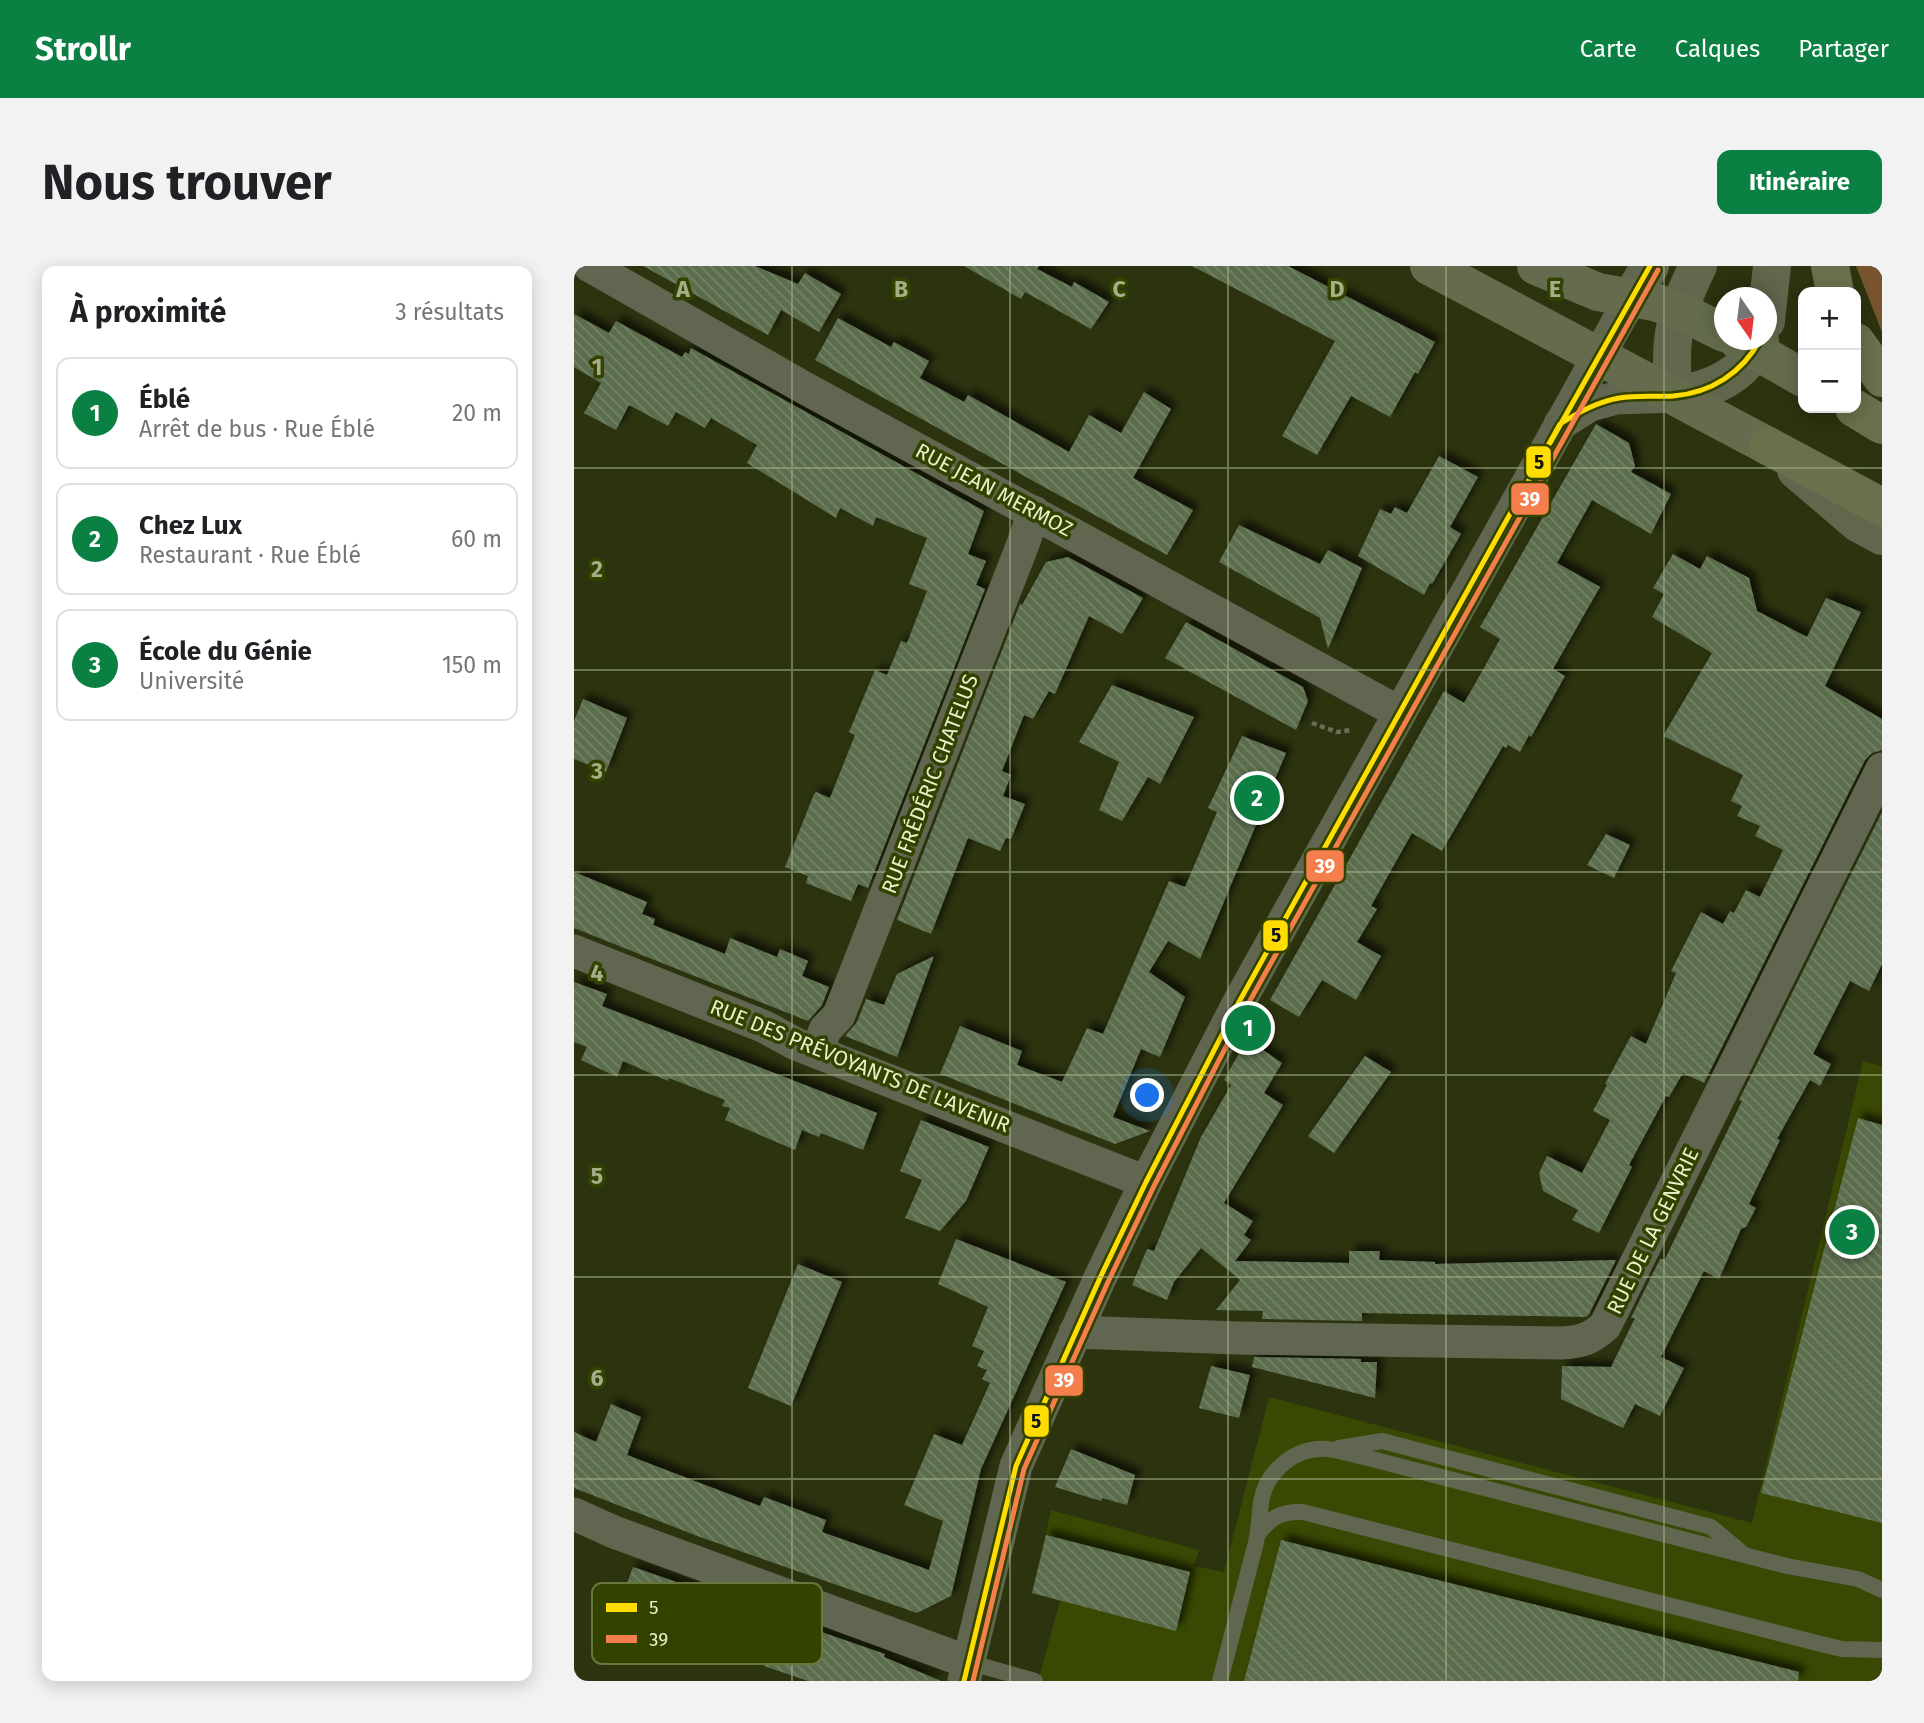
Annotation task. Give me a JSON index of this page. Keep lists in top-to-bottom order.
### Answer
{
  "streets": {
    "street": [
      "RUE JEAN MERMOZ",
      "RUE FRÉDÉRIC CHATELUS",
      "RUE DES PRÉVOYANTS DE L'AVENIR",
      "RUE DE LA GENVRIE"
    ]
  },
  "crossings": [
    ["RUE JEAN MERMOZ", "RUE FRÉDÉRIC CHATELUS"],
    ["RUE FRÉDÉRIC CHATELUS", "RUE DES PRÉVOYANTS DE L'AVENIR"]
  ],
  "lines": ["transit line 5", "transit line 39"],
  "legend": ["5", "39"],
  "north": "bottom",
  "page": {
    "header": "Strollr",
    "nav": ["Carte", "Calques", "Partager"],
    "buttons": "Itinéraire",
    "title": "Nous trouver",
    "heading": ["À proximité", "3 résultats"],
    "map_buttons": ["+", "−"],
    "list": [
      {
        "mark": "1",
        "name": "Éblé",
        "note": "Arrêt de bus · Rue Éblé",
        "value": "20 m"
      },
      {
        "mark": "2",
        "name": "Chez Lux",
        "note": "Restaurant · Rue Éblé",
        "value": "60 m"
      },
      {
        "mark": "3",
        "name": "École du Génie",
        "note": "Université",
        "value": "150 m"
      }
    ],
    "pins": ["2", "1", "3"]
  },
  "grid": {
    "columns": [
      "A",
      "B",
      "C",
      "D",
      "E"
    ],
    "rows": [
      "1",
      "2",
      "3",
      "4",
      "5",
      "6"
    ]
  }
}
